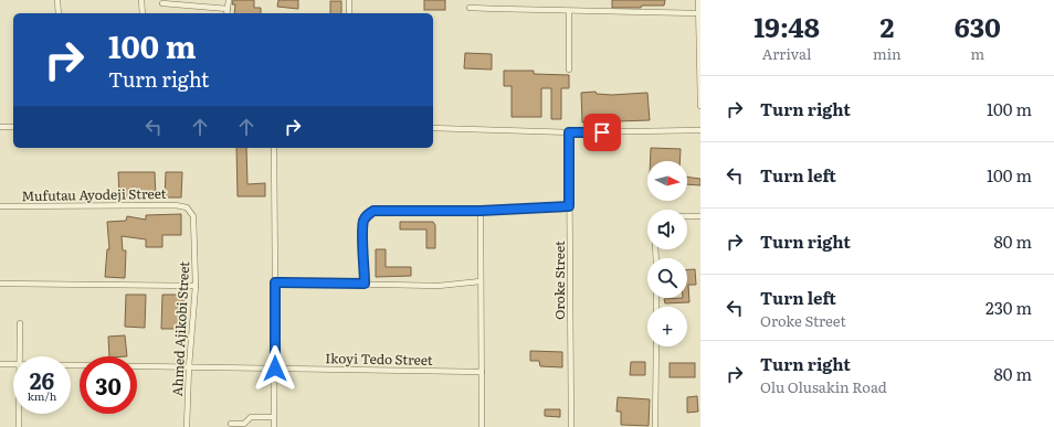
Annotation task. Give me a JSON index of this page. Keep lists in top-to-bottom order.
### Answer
{
  "streets": {
    "street": [
      "Mufutau Ayodeji Street",
      "Oroke Street",
      "Ahmed Ajikobi Street",
      "Ikoyi Tedo Street"
    ]
  },
  "crossings": [
    ["Mufutau Ayodeji Street", "Ahmed Ajikobi Street"],
    ["Ahmed Ajikobi Street", "Ikoyi Tedo Street"]
  ],
  "north": "right",
  "page": {
    "eta": [
      "19:48",
      "Arrival",
      "2",
      "min",
      "630",
      "m"
    ],
    "turn": ["100 m", "Turn right"],
    "list": [
      {
        "name": "Turn right",
        "value": "100 m"
      },
      {
        "name": "Turn left",
        "value": "100 m"
      },
      {
        "name": "Turn right",
        "value": "80 m"
      },
      {
        "name": "Turn left",
        "note": "Oroke Street",
        "value": "230 m"
      },
      {
        "name": "Turn right",
        "note": "Olu Olusakin Road",
        "value": "80 m"
      }
    ],
    "map_buttons": "+",
    "speed": "26 km/h",
    "limit": "30"
  }
}
